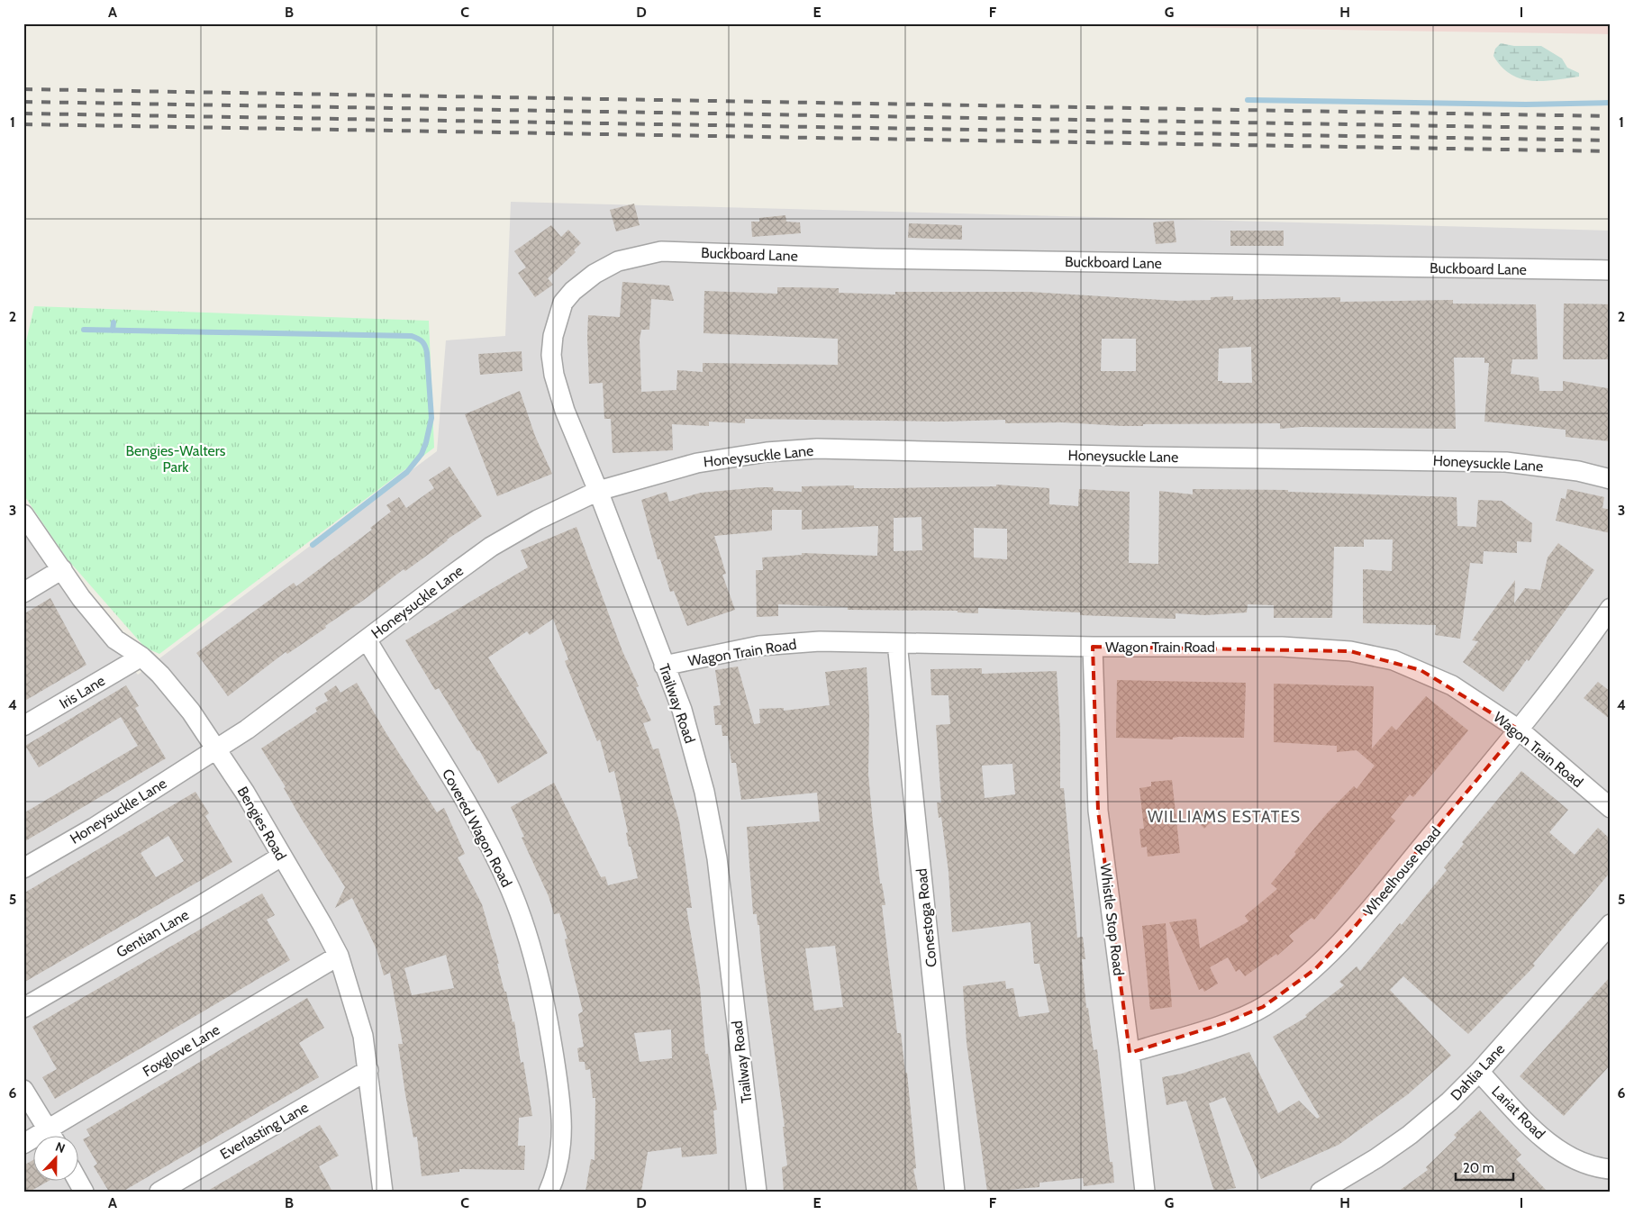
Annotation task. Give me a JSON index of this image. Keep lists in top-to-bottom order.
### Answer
{
  "streets": {
    "street": [
      "Buckboard Lane",
      "Honeysuckle Lane",
      "Wagon Train Road",
      "Iris Lane",
      "Trailway Road",
      "Bengies Road",
      "Covered Wagon Road",
      "Wheelhouse Road",
      "Conestoga Road",
      "Whistle Stop Road",
      "Gentian Lane",
      "Foxglove Lane",
      "Dahlia Lane",
      "Lariat Road",
      "Everlasting Lane"
    ]
  },
  "crossings": [
    ["Buckboard Lane", "Trailway Road"],
    ["Honeysuckle Lane", "Trailway Road"],
    ["Honeysuckle Lane", "Bengies Road"],
    ["Honeysuckle Lane", "Covered Wagon Road"],
    ["Wagon Train Road", "Trailway Road"],
    ["Wagon Train Road", "Wheelhouse Road"],
    ["Wagon Train Road", "Conestoga Road"],
    ["Wagon Train Road", "Whistle Stop Road"],
    ["Iris Lane", "Bengies Road"],
    ["Bengies Road", "Gentian Lane"],
    ["Bengies Road", "Foxglove Lane"],
    ["Bengies Road", "Everlasting Lane"],
    ["Wheelhouse Road", "Whistle Stop Road"],
    ["Dahlia Lane", "Lariat Road"]
  ],
  "districts": ["WILLIAMS ESTATES"],
  "parks": ["Bengies-Walters Park"],
  "scale_bar": "20 m",
  "north": "top",
  "grid": {
    "columns": [
      "A",
      "B",
      "C",
      "D",
      "E",
      "F",
      "G",
      "H",
      "I"
    ],
    "rows": [
      "1",
      "2",
      "3",
      "4",
      "5",
      "6"
    ]
  }
}
